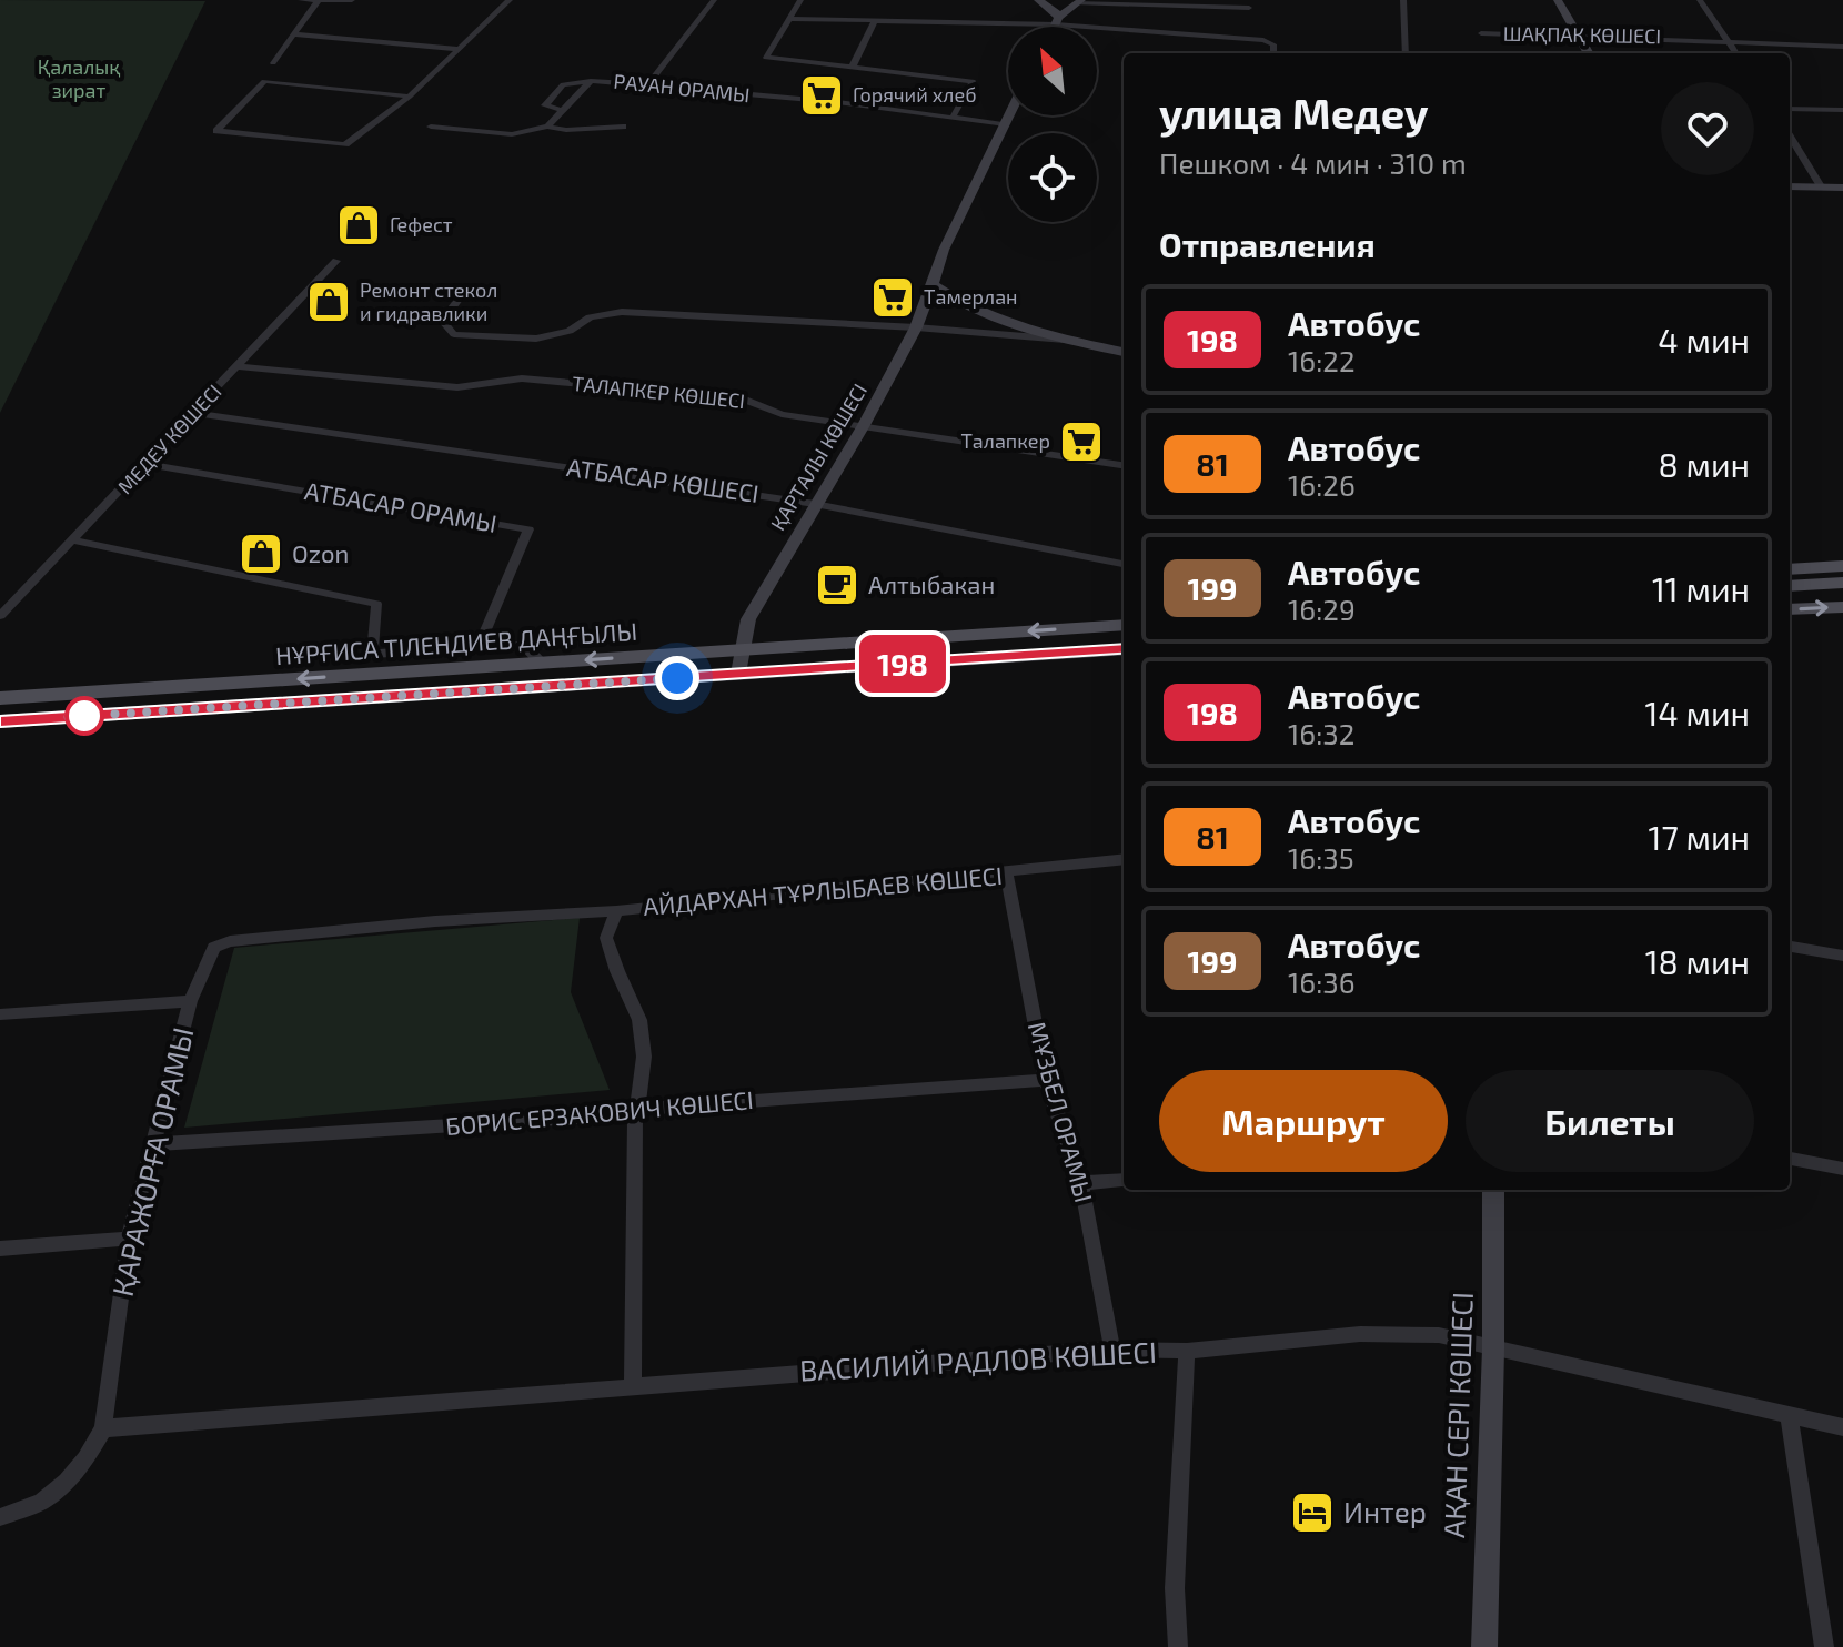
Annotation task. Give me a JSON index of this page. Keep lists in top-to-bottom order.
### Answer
{
  "streets": {
    "main road": ["НҰРҒИСА ТІЛЕНДИЕВ ДАҢҒЫЛЫ"],
    "street": [
      "ШАҚПАҚ КӨШЕСІ",
      "РАУАН ОРАМЫ",
      "ТАЛАПКЕР КӨШЕСІ",
      "МЕДЕУ КӨШЕСІ",
      "ҚАРТАЛЫ КӨШЕСІ",
      "АТБАСАР КӨШЕСІ",
      "АТБАСАР ОРАМЫ",
      "АЙДАРХАН ТҰРЛЫБАЕВ КӨШЕСІ",
      "МҰЗБЕЛ ОРАМЫ",
      "БОРИС ЕРЗАКОВИЧ КӨШЕСІ",
      "ҚАРАЖОРҒА ОРАМЫ",
      "ВАСИЛИЙ РАДЛОВ КӨШЕСІ",
      "АҚАН СЕРІ КӨШЕСІ"
    ]
  },
  "crossings": [
    ["РАУАН ОРАМЫ", "ҚАРТАЛЫ КӨШЕСІ"],
    ["ТАЛАПКЕР КӨШЕСІ", "МЕДЕУ КӨШЕСІ"],
    ["ТАЛАПКЕР КӨШЕСІ", "ҚАРТАЛЫ КӨШЕСІ"],
    ["МЕДЕУ КӨШЕСІ", "АТБАСАР КӨШЕСІ"],
    ["МЕДЕУ КӨШЕСІ", "АТБАСАР ОРАМЫ"],
    ["ҚАРТАЛЫ КӨШЕСІ", "АТБАСАР КӨШЕСІ"],
    ["ҚАРТАЛЫ КӨШЕСІ", "НҰРҒИСА ТІЛЕНДИЕВ ДАҢҒЫЛЫ"],
    ["АЙДАРХАН ТҰРЛЫБАЕВ КӨШЕСІ", "МҰЗБЕЛ ОРАМЫ"],
    ["АЙДАРХАН ТҰРЛЫБАЕВ КӨШЕСІ", "БОРИС ЕРЗАКОВИЧ КӨШЕСІ"],
    ["АЙДАРХАН ТҰРЛЫБАЕВ КӨШЕСІ", "ҚАРАЖОРҒА ОРАМЫ"],
    ["АЙДАРХАН ТҰРЛЫБАЕВ КӨШЕСІ", "ВАСИЛИЙ РАДЛОВ КӨШЕСІ"],
    ["МҰЗБЕЛ ОРАМЫ", "БОРИС ЕРЗАКОВИЧ КӨШЕСІ"],
    ["МҰЗБЕЛ ОРАМЫ", "ВАСИЛИЙ РАДЛОВ КӨШЕСІ"],
    ["БОРИС ЕРЗАКОВИЧ КӨШЕСІ", "ҚАРАЖОРҒА ОРАМЫ"],
    ["ҚАРАЖОРҒА ОРАМЫ", "ВАСИЛИЙ РАДЛОВ КӨШЕСІ"],
    ["ВАСИЛИЙ РАДЛОВ КӨШЕСІ", "АҚАН СЕРІ КӨШЕСІ"]
  ],
  "parks": ["Қалалық зират"],
  "places": {
    "supermarket": ["Горячий хлеб", "Тамерлан", "Талапкер"],
    "shop": ["Гефест", "Ремонт стекол и гидравлики", "Ozon"],
    "cafe": ["Алтыбакан"],
    "hotel": ["Интер"]
  },
  "lines": ["bus line 198"],
  "north": "top left",
  "page": {
    "on_map": "198",
    "heading": [
      ["улица Медеу", "Пешком · 4 мин · 310 m"],
      "Отправления"
    ],
    "list": [
      {
        "mark": "198",
        "name": "Автобус",
        "note": "16:22",
        "value": "4 мин"
      },
      {
        "mark": "81",
        "name": "Автобус",
        "note": "16:26",
        "value": "8 мин"
      },
      {
        "mark": "199",
        "name": "Автобус",
        "note": "16:29",
        "value": "11 мин"
      },
      {
        "mark": "198",
        "name": "Автобус",
        "note": "16:32",
        "value": "14 мин"
      },
      {
        "mark": "81",
        "name": "Автобус",
        "note": "16:35",
        "value": "17 мин"
      },
      {
        "mark": "199",
        "name": "Автобус",
        "note": "16:36",
        "value": "18 мин"
      }
    ],
    "buttons": ["Маршрут", "Билеты"]
  }
}
